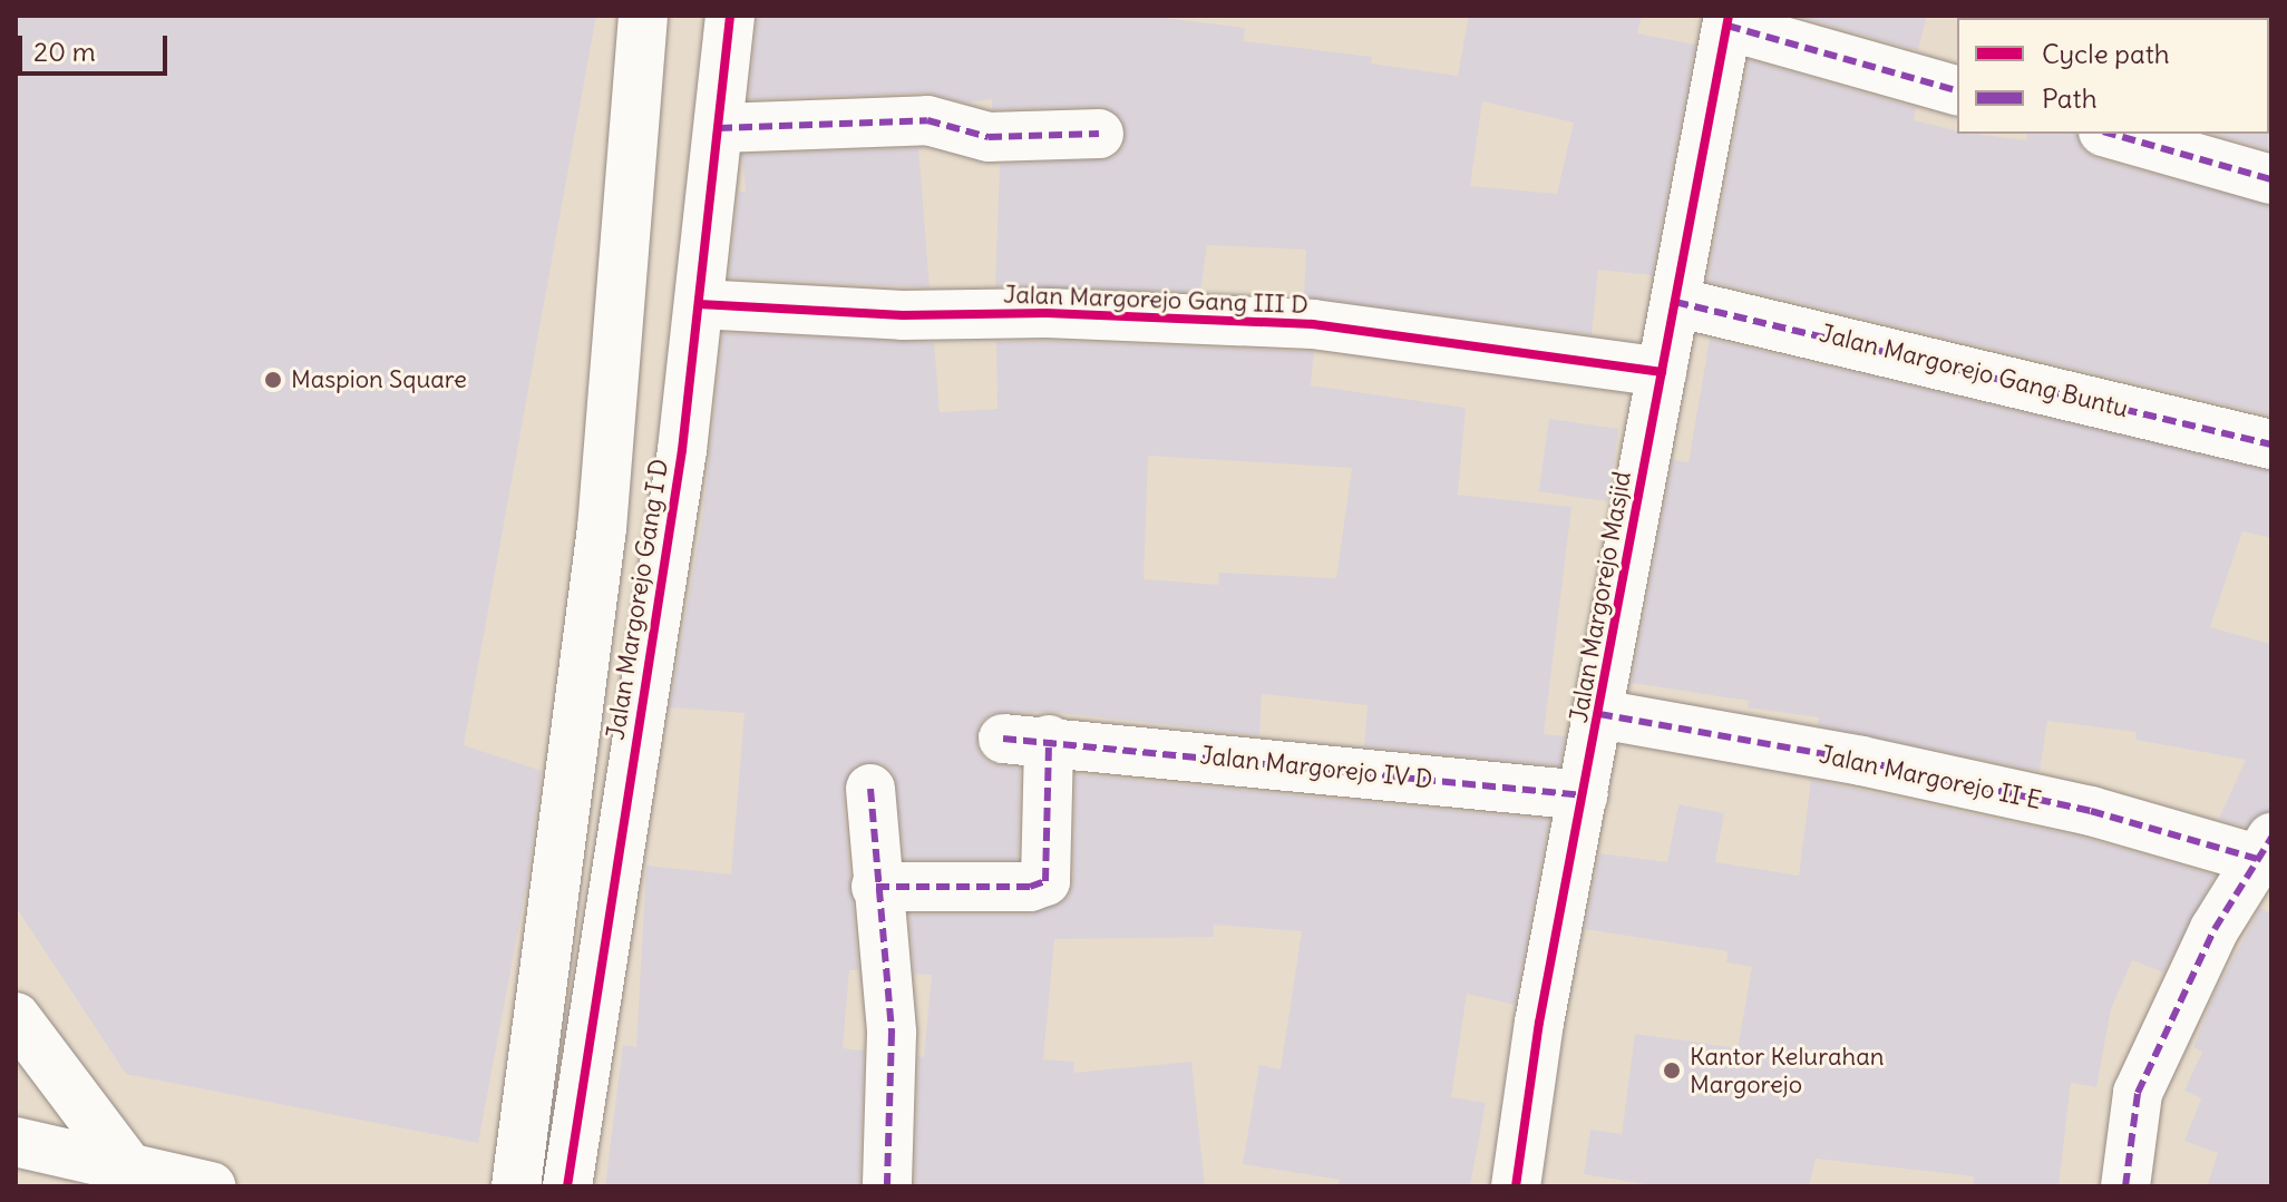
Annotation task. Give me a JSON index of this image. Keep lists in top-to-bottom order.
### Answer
{
  "streets": {
    "street": [
      "Jalan Margorejo Gang III D",
      "Jalan Margorejo Gang Buntu",
      "Jalan Margorejo Masjid",
      "Jalan Margorejo Gang I D",
      "Jalan Margorejo IV D",
      "Jalan Margorejo II E"
    ]
  },
  "crossings": [
    ["Jalan Margorejo Gang III D", "Jalan Margorejo Masjid"],
    ["Jalan Margorejo Gang III D", "Jalan Margorejo Gang I D"],
    ["Jalan Margorejo Gang Buntu", "Jalan Margorejo Masjid"],
    ["Jalan Margorejo Masjid", "Jalan Margorejo IV D"],
    ["Jalan Margorejo Masjid", "Jalan Margorejo II E"]
  ],
  "places": ["Maspion Square", "Kantor Kelurahan Margorejo"],
  "legend": ["Cycle path", "Path"],
  "scale_bar": "20 m"
}
